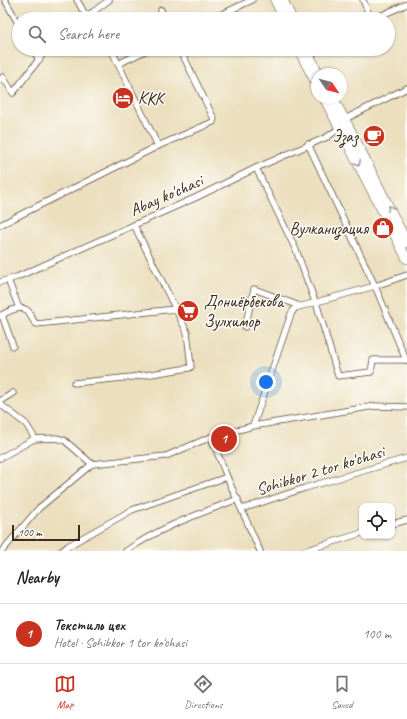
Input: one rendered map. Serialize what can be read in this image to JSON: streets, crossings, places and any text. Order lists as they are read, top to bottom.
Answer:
{
  "streets": {
    "street": ["Abay ko'chasi", "Sohibkor 2 tor ko'chasi"]
  },
  "places": {
    "hotel": ["ККК"],
    "cafe": ["Эзаз"],
    "shop": ["Вулканизация"],
    "supermarket": ["Дониёрбекова Зулхимор"]
  },
  "scale_bar": "100 m",
  "north": "bottom right",
  "page": {
    "search": "Search here",
    "pins": "1",
    "scale": "100 m",
    "heading": "Nearby",
    "list": [
      {
        "mark": "1",
        "name": "Текстиль цех",
        "note": "Hotel · Sohibkor 1 tor ko'chasi",
        "value": "100 m"
      }
    ],
    "nav": ["Map", "Directions", "Saved"]
  }
}
